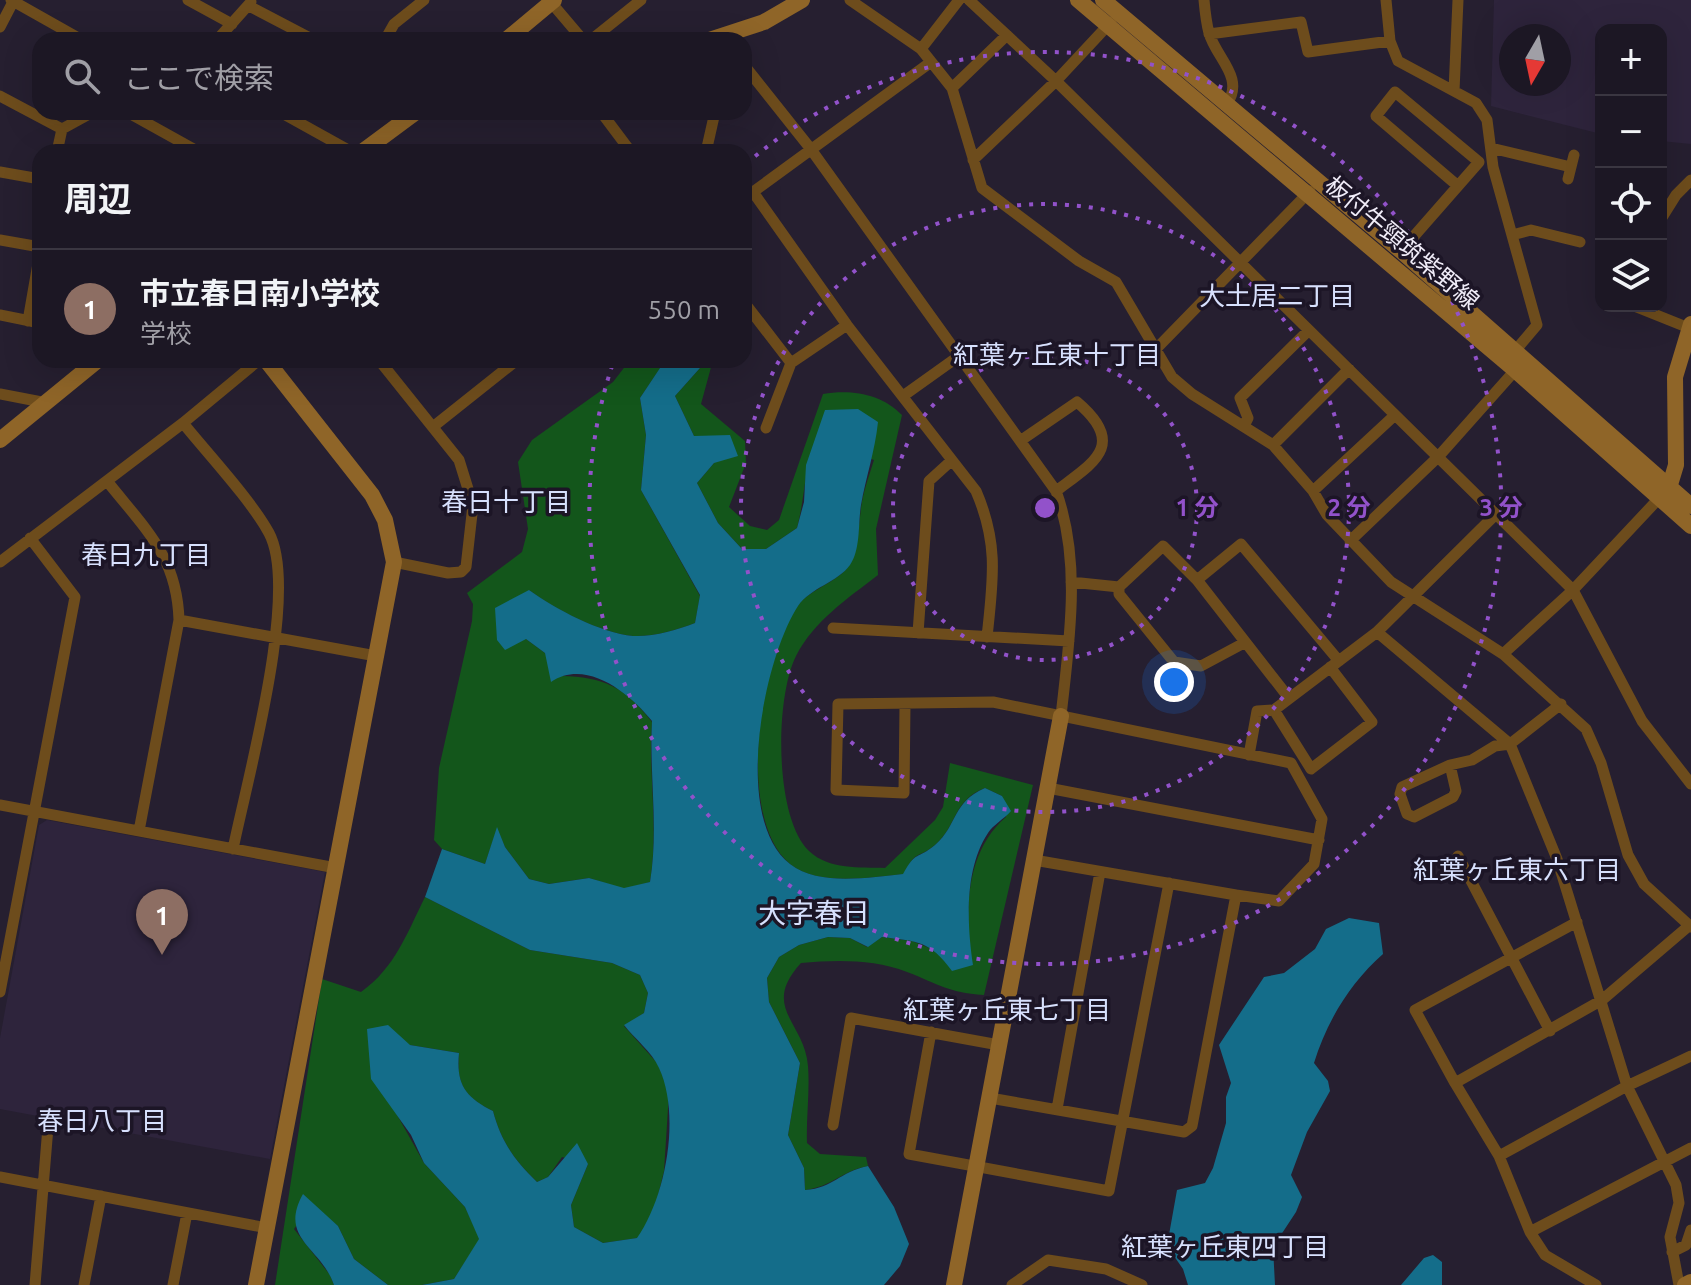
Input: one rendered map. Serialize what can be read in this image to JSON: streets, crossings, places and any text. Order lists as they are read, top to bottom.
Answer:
{
  "streets": {
    "street": ["板付牛頸筑紫野線"]
  },
  "districts": [
    "大土居二丁目",
    "紅葉ヶ丘東十丁目",
    "春日十丁目",
    "春日九丁目",
    "紅葉ヶ丘東六丁目",
    "大字春日",
    "紅葉ヶ丘東七丁目",
    "春日八丁目",
    "紅葉ヶ丘東四丁目"
  ],
  "north": "bottom",
  "page": {
    "map_buttons": ["+", "−"],
    "search": "ここで検索",
    "heading": "周辺",
    "list": [
      {
        "mark": "1",
        "name": "市立春日南小学校",
        "note": "学校",
        "value": "550 m"
      }
    ],
    "pins": "1"
  },
  "rings": ["1 分", "2 分", "3 分"]
}
